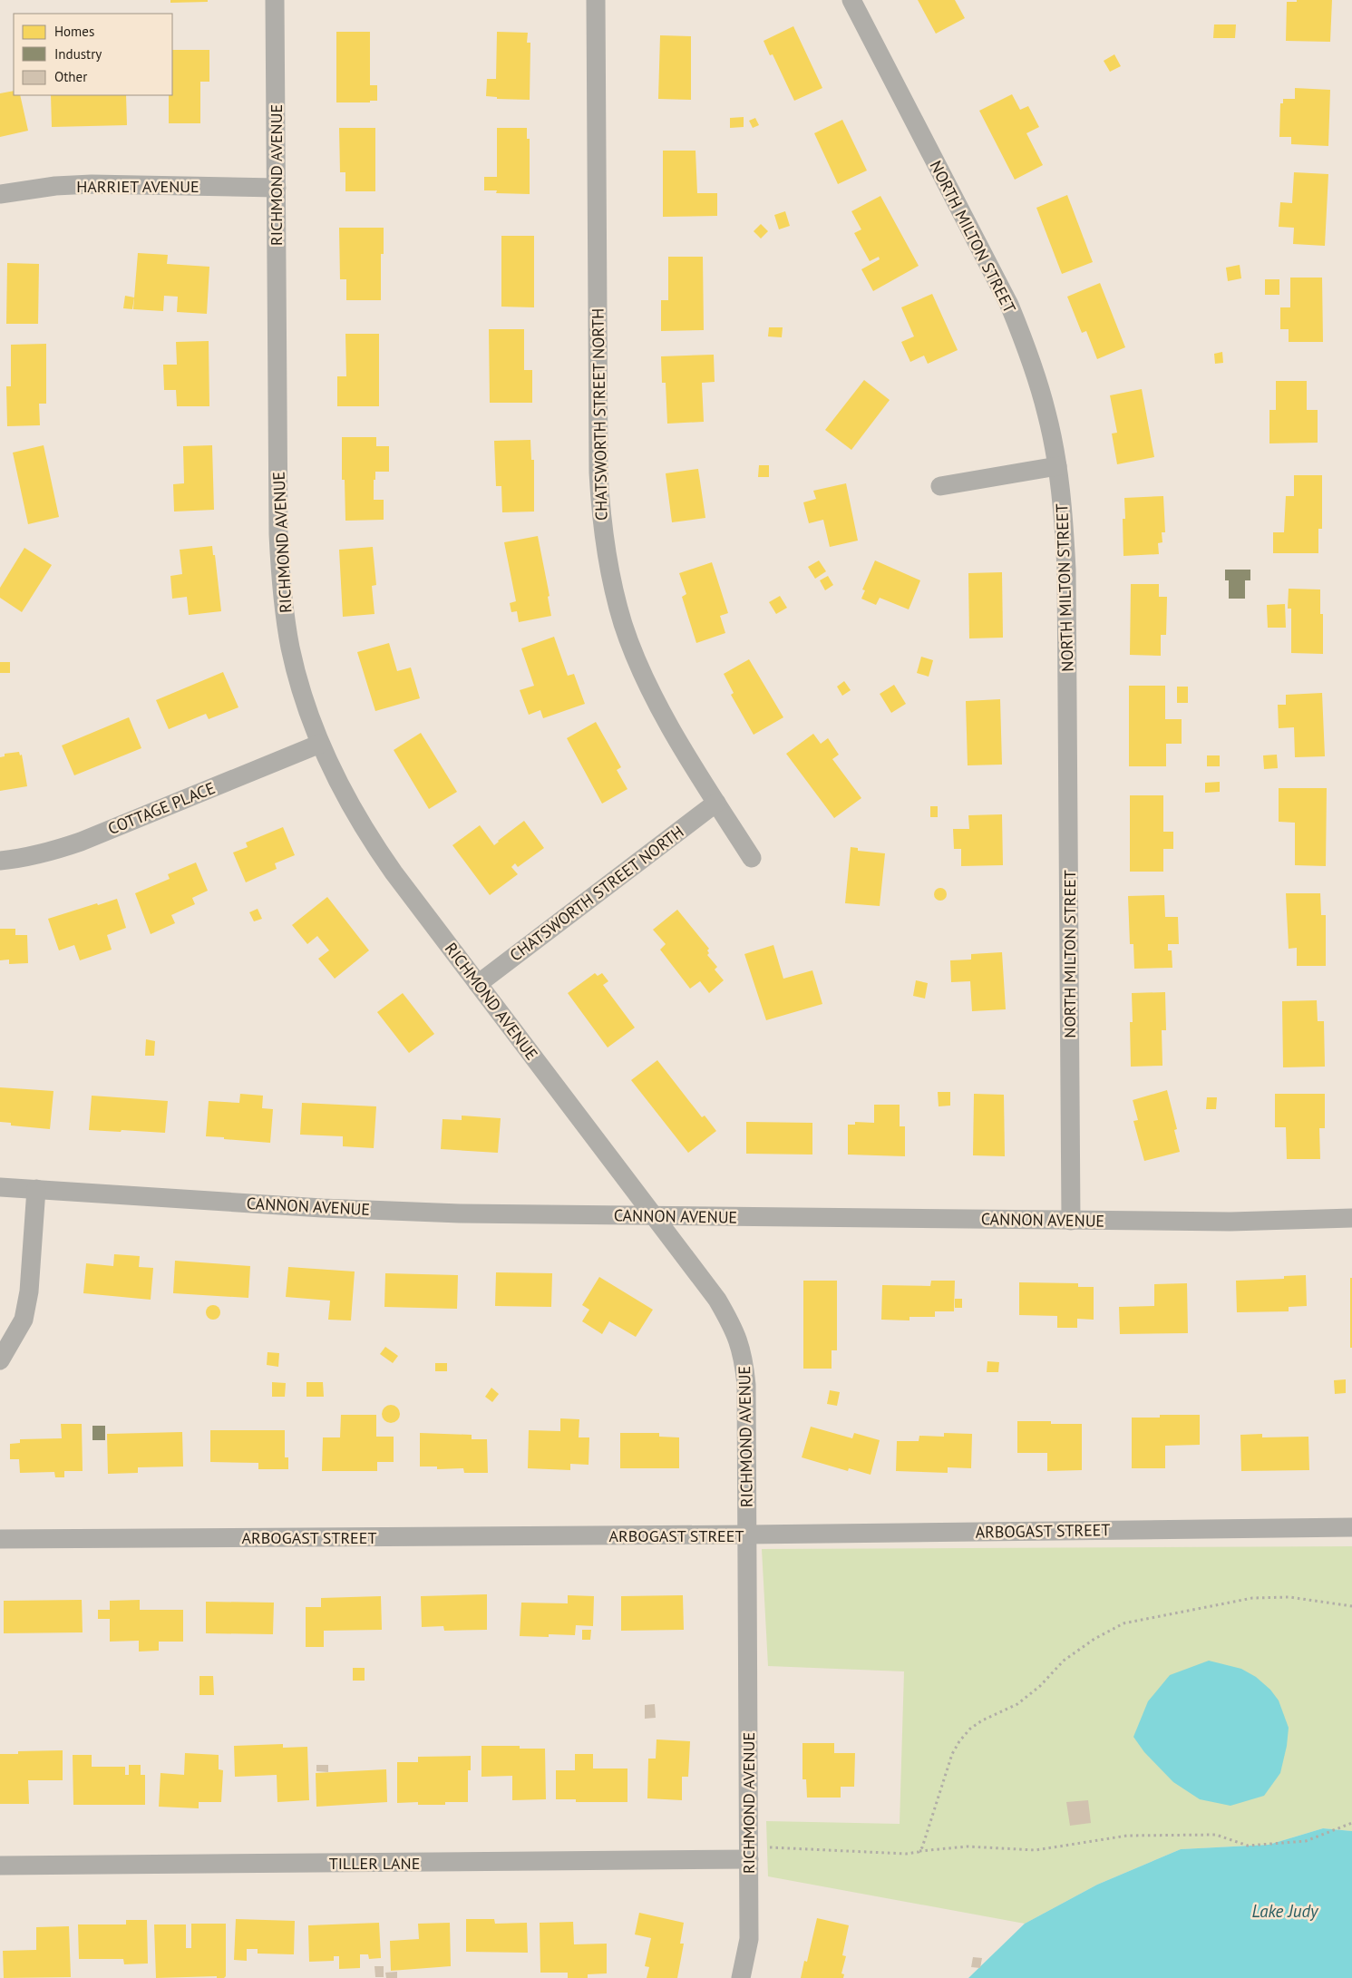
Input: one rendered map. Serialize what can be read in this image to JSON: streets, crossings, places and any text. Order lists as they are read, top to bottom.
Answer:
{
  "streets": {
    "street": [
      "RICHMOND AVENUE",
      "HARRIET AVENUE",
      "NORTH MILTON STREET",
      "CHATSWORTH STREET NORTH",
      "COTTAGE PLACE",
      "CANNON AVENUE",
      "ARBOGAST STREET",
      "TILLER LANE"
    ]
  },
  "crossings": [
    ["RICHMOND AVENUE", "HARRIET AVENUE"],
    ["RICHMOND AVENUE", "CHATSWORTH STREET NORTH"],
    ["RICHMOND AVENUE", "COTTAGE PLACE"],
    ["RICHMOND AVENUE", "CANNON AVENUE"],
    ["RICHMOND AVENUE", "ARBOGAST STREET"],
    ["RICHMOND AVENUE", "TILLER LANE"],
    ["NORTH MILTON STREET", "CANNON AVENUE"]
  ],
  "water": ["Lake Judy"],
  "legend": ["Homes", "Industry", "Other"]
}
